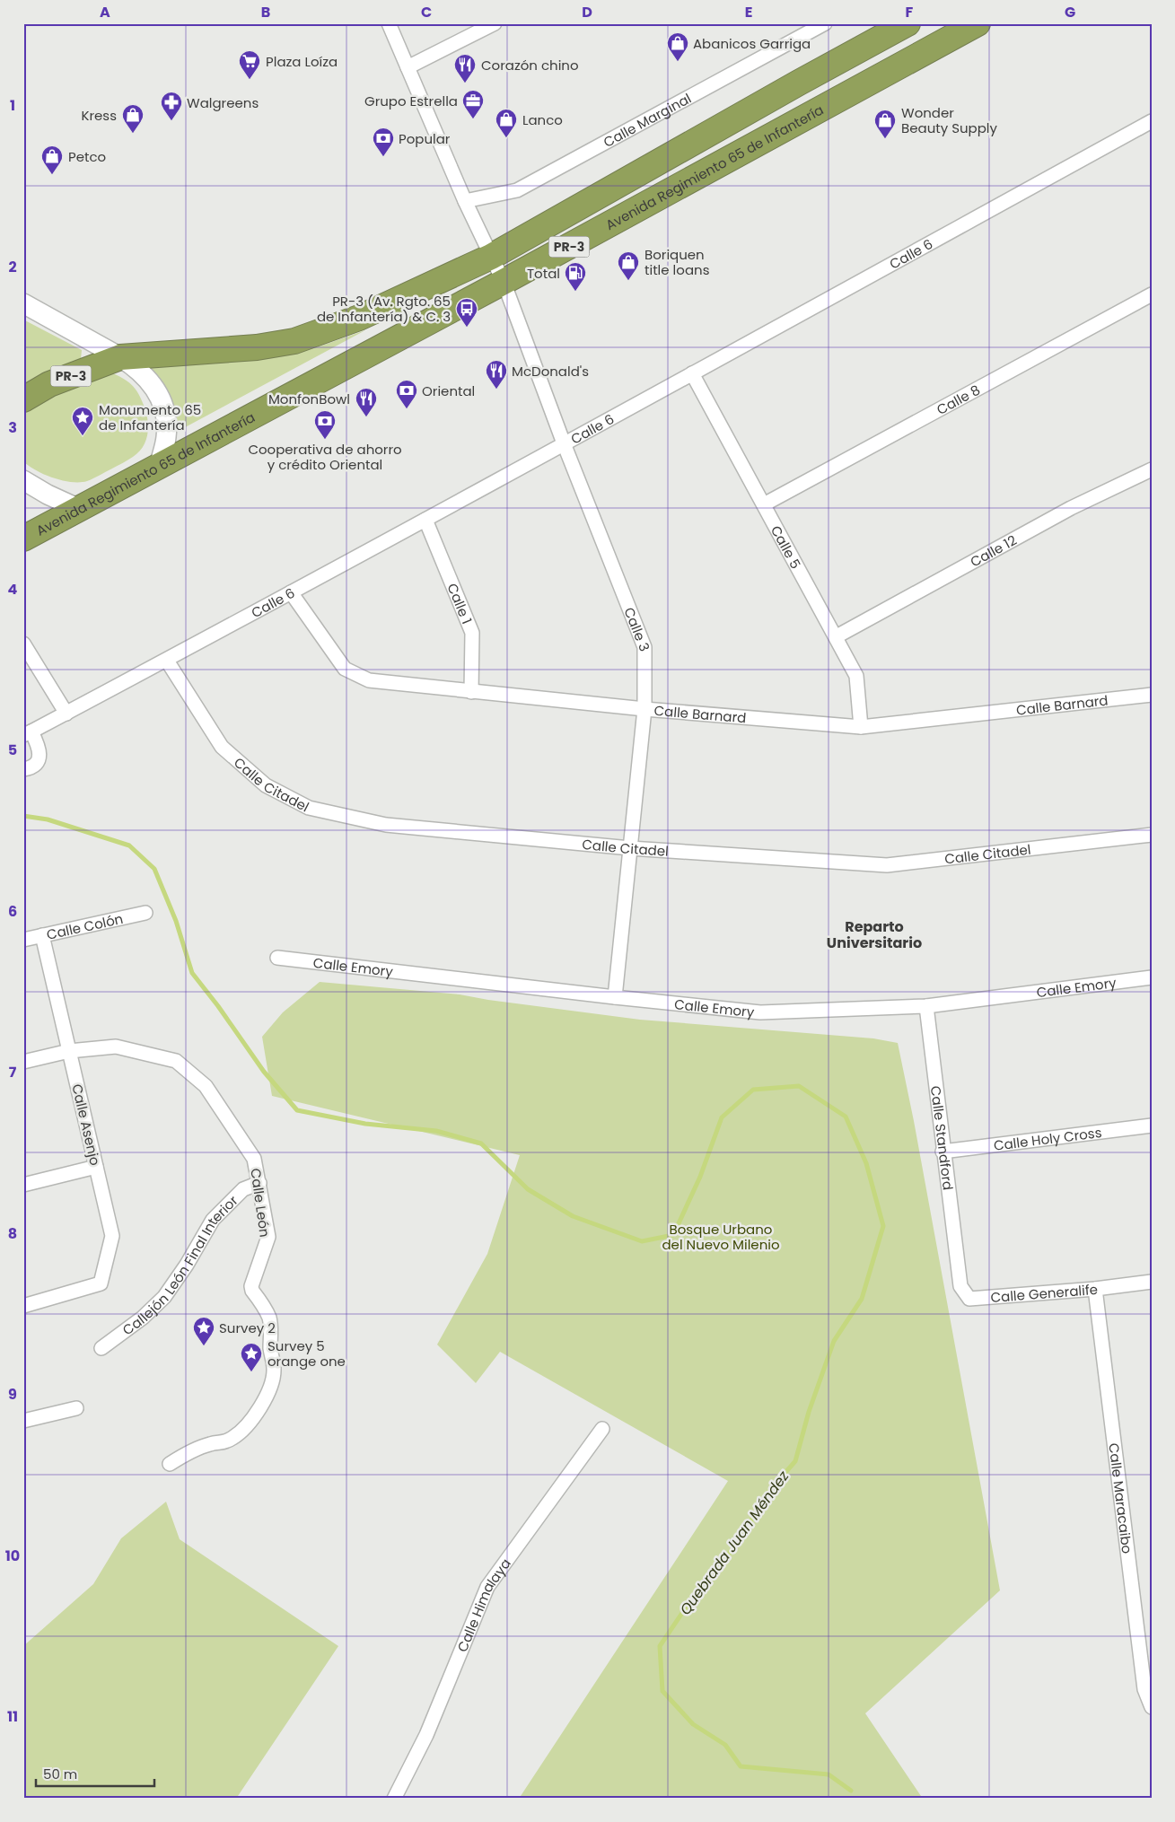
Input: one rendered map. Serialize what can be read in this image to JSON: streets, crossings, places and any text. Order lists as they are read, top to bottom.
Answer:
{
  "streets": {
    "highway": ["Avenida Regimiento 65 de Infantería", "PR-3"],
    "street": [
      "Calle Marginal",
      "Calle 6",
      "Calle 8",
      "Calle 5",
      "Calle 12",
      "Calle 1",
      "Calle 3",
      "Calle Barnard",
      "Calle Citadel",
      "Calle Colón",
      "Calle Emory",
      "Calle Asenjo",
      "Calle Standford",
      "Calle Holy Cross",
      "Calle León",
      "Callejón León Final Interior",
      "Calle Generalife",
      "Calle Maracaibo",
      "Calle Himalaya"
    ]
  },
  "crossings": [
    ["Calle Marginal", "Calle 3"],
    ["Avenida Regimiento 65 de Infantería", "Calle 3"],
    ["PR-3", "Calle 3"],
    ["Calle 6", "Calle 5"],
    ["Calle 6", "Calle 1"],
    ["Calle 6", "Calle 3"],
    ["Calle 6", "Calle Barnard"],
    ["Calle 6", "Calle Citadel"],
    ["Calle 8", "Calle 5"],
    ["Calle 5", "Calle 12"],
    ["Calle 5", "Calle Barnard"],
    ["Calle 1", "Calle Barnard"],
    ["Calle 3", "Calle Barnard"],
    ["Calle 3", "Calle Citadel"],
    ["Calle 3", "Calle Emory"],
    ["Calle Colón", "Calle Asenjo"],
    ["Calle Emory", "Calle Standford"],
    ["Calle Asenjo", "Calle León"],
    ["Calle Standford", "Calle Holy Cross"],
    ["Calle Standford", "Calle Generalife"],
    ["Calle León", "Callejón León Final Interior"],
    ["Calle Generalife", "Calle Maracaibo"]
  ],
  "districts": ["Reparto Universitario"],
  "water": ["Quebrada Juan Méndez"],
  "parks": ["Bosque Urbano del Nuevo Milenio"],
  "places": {
    "shop": [
      "Abanicos Garriga",
      "Kress",
      "Lanco",
      "Wonder Beauty Supply",
      "Petco",
      "Boriquen title loans"
    ],
    "supermarket": ["Plaza Loíza"],
    "restaurant": ["Corazón chino", "McDonald's", "MonfonBowl"],
    "office": ["Grupo Estrella"],
    "pharmacy": ["Walgreens"],
    "bank": ["Popular", "Oriental", "Cooperativa de ahorro y crédito Oriental"],
    "fuel station": ["Total"],
    "bus stop": ["PR-3 (Av. Rgto. 65 de Infantería) & C. 3"],
    "place": ["Monumento 65 de Infantería", "Survey 2", "Survey 5 orange one"]
  },
  "scale_bar": "50 m",
  "grid": {
    "columns": [
      "A",
      "B",
      "C",
      "D",
      "E",
      "F",
      "G"
    ],
    "rows": [
      "1",
      "2",
      "3",
      "4",
      "5",
      "6",
      "7",
      "8",
      "9",
      "10",
      "11"
    ]
  }
}
